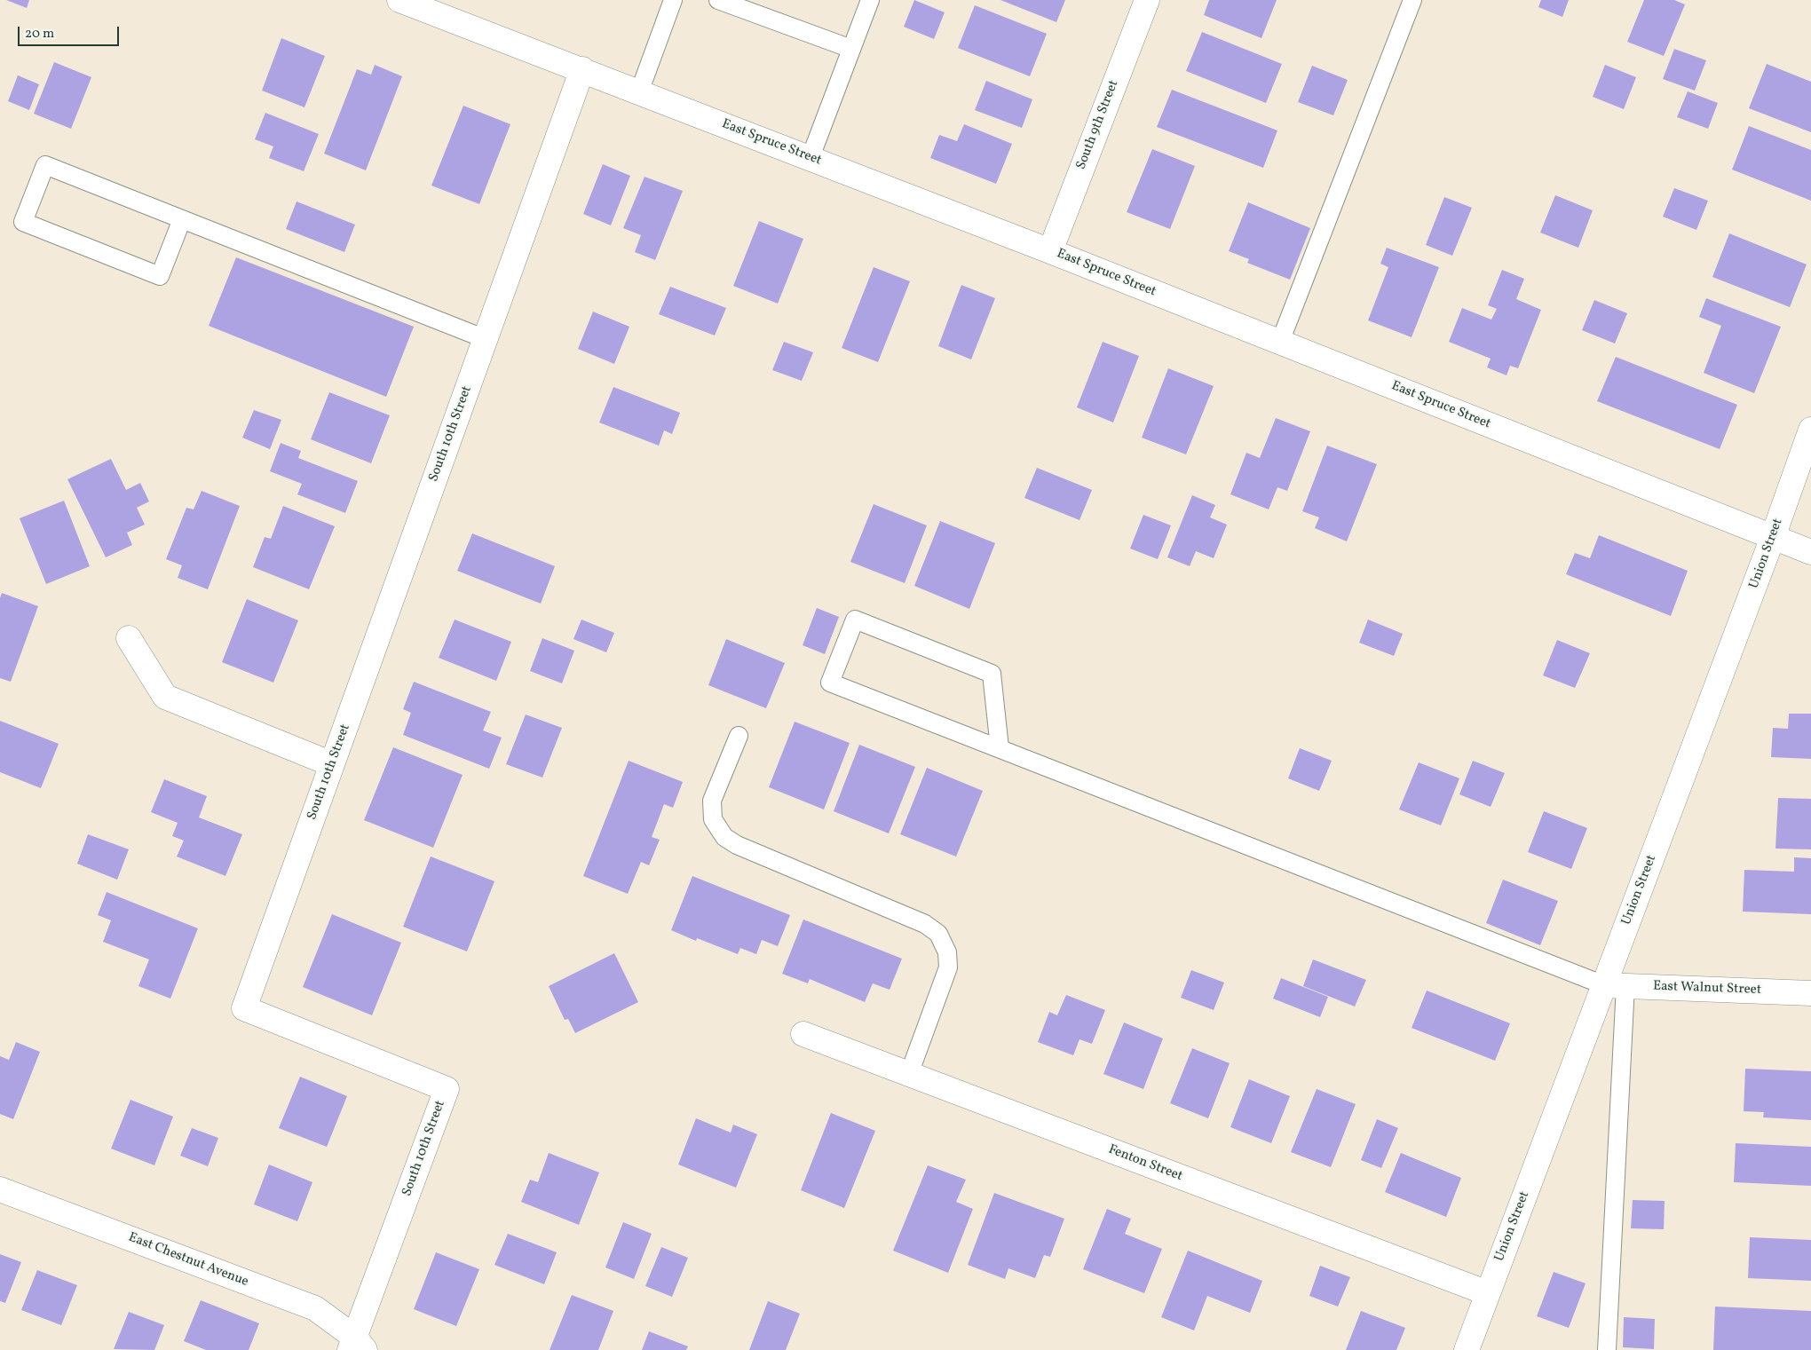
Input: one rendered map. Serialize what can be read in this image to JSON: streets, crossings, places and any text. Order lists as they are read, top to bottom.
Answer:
{
  "streets": {
    "street": [
      "South 9th Street",
      "East Spruce Street",
      "South 10th Street",
      "Union Street",
      "East Walnut Street",
      "Fenton Street",
      "East Chestnut Avenue"
    ]
  },
  "crossings": [
    ["South 9th Street", "East Spruce Street"],
    ["East Spruce Street", "South 10th Street"],
    ["East Spruce Street", "Union Street"],
    ["South 10th Street", "East Chestnut Avenue"],
    ["Union Street", "East Walnut Street"],
    ["Union Street", "Fenton Street"]
  ],
  "scale_bar": "20 m"
}
